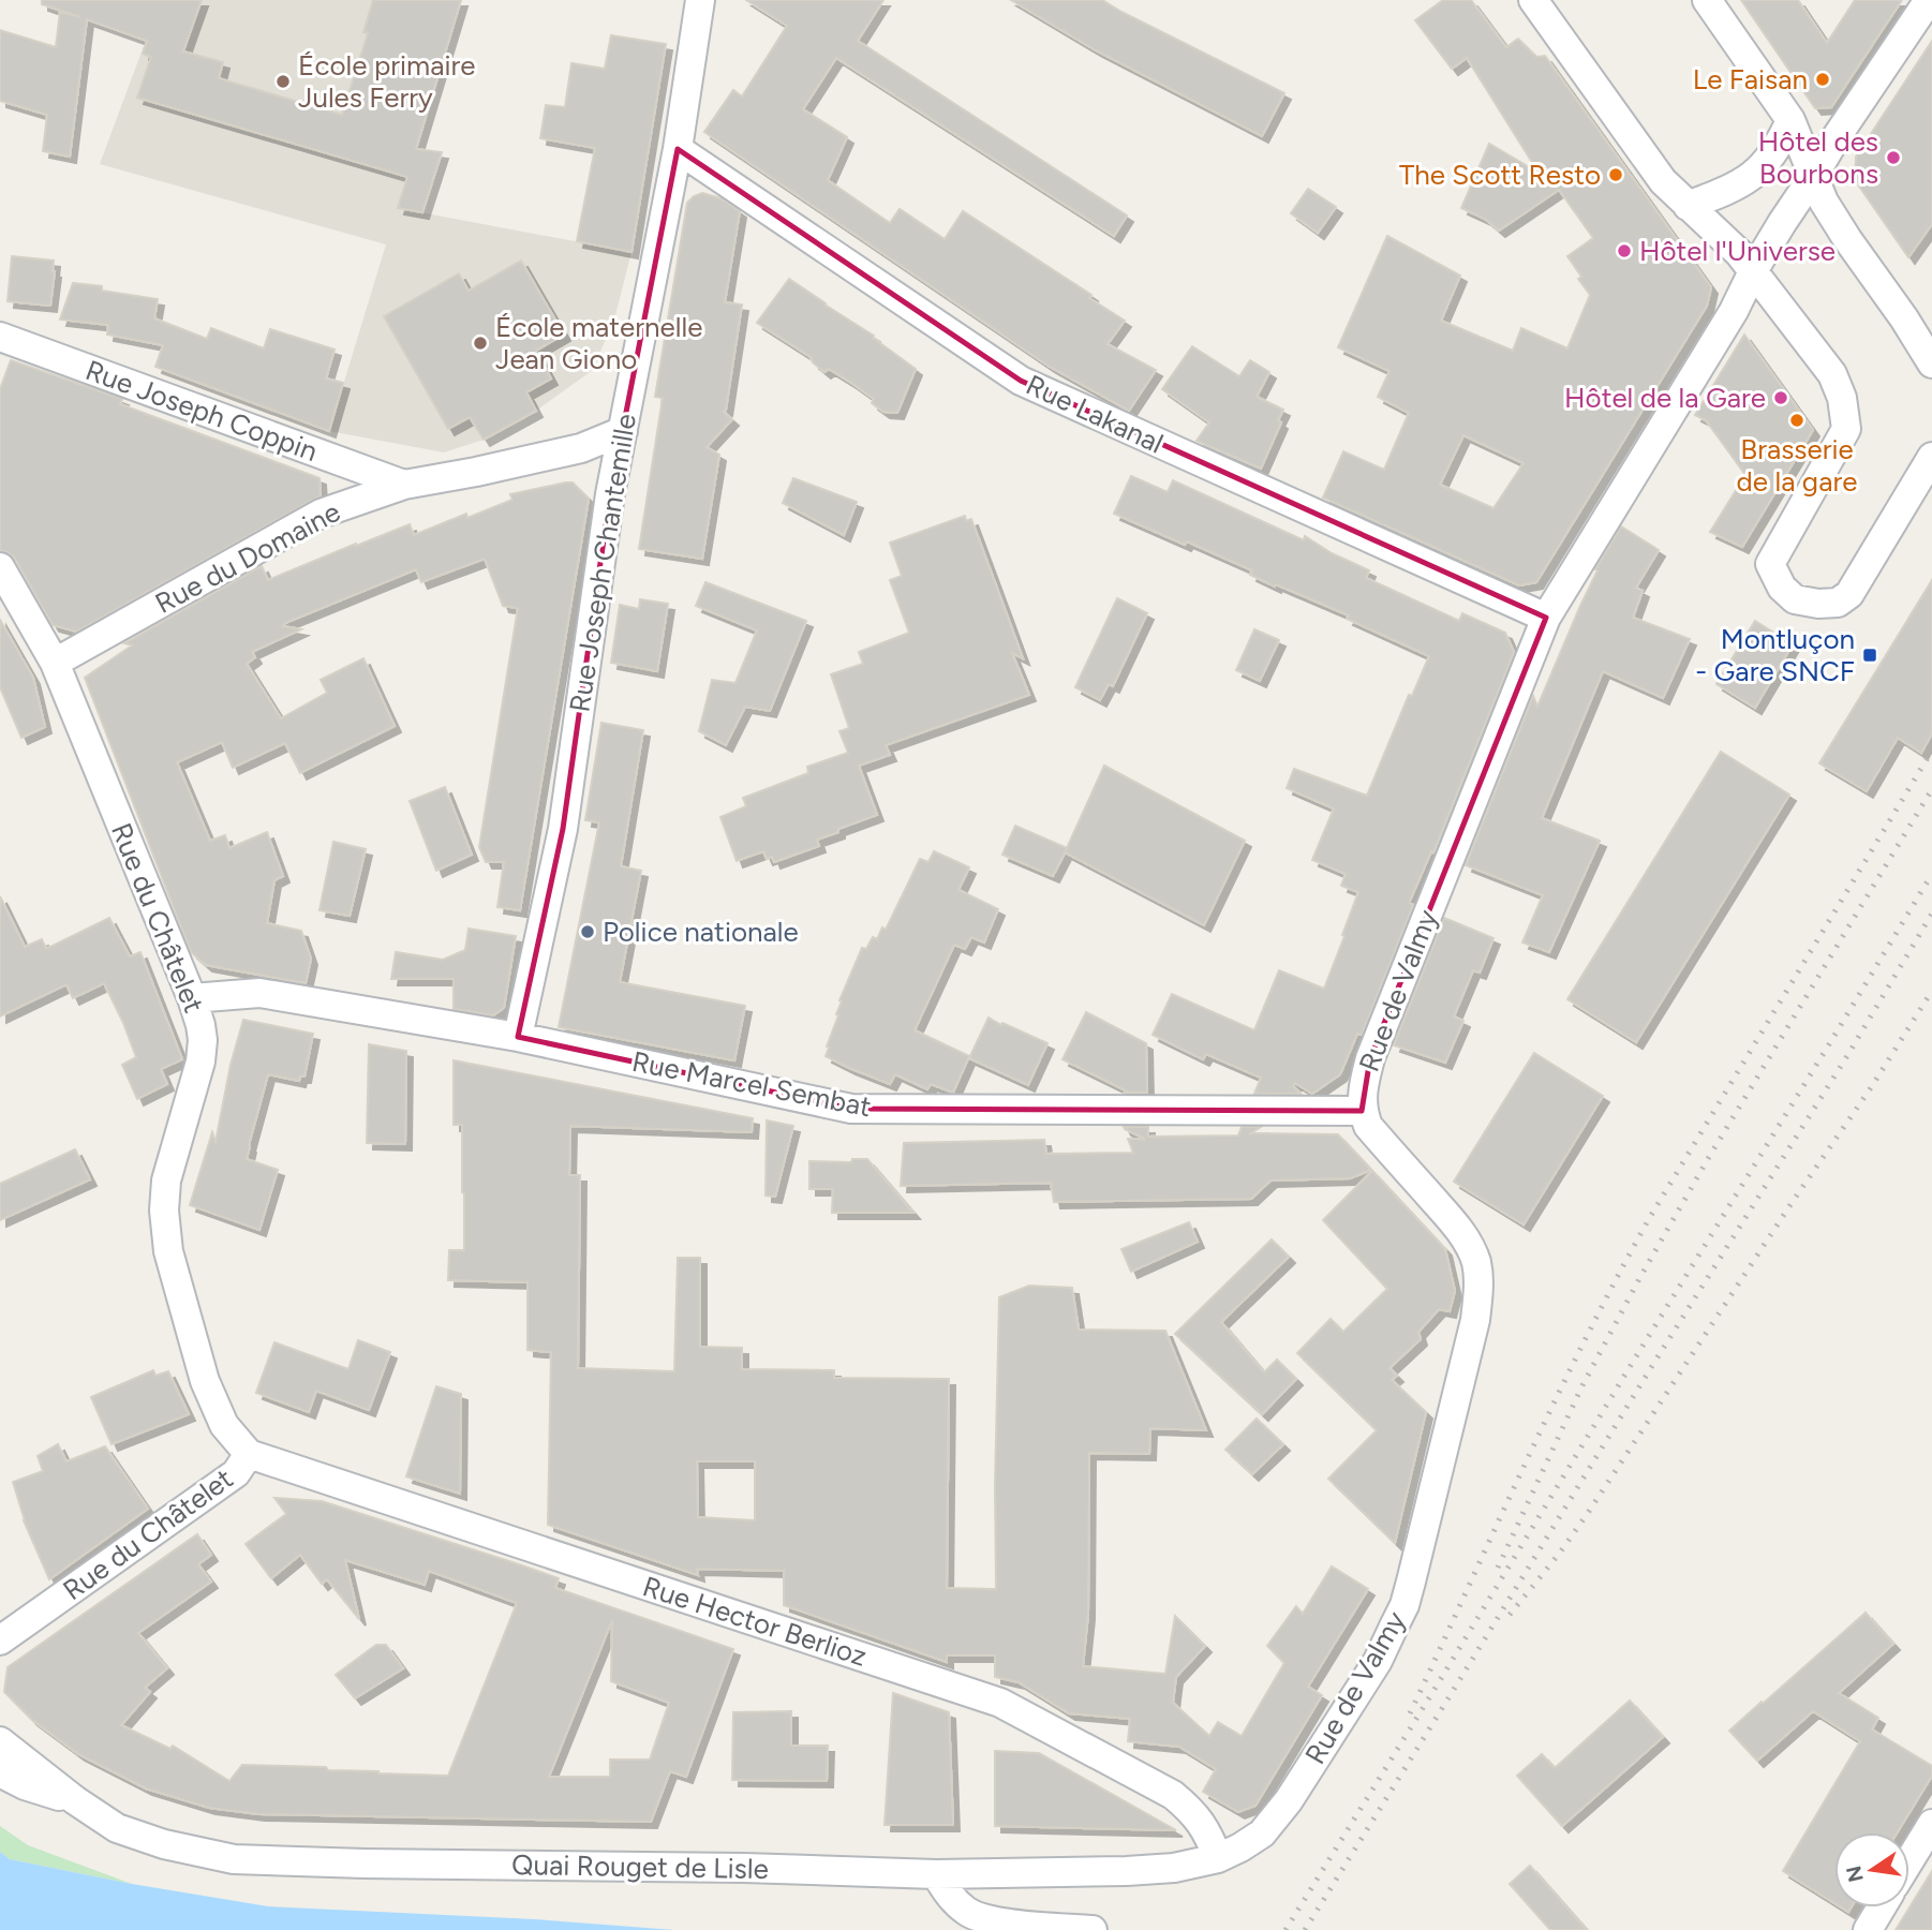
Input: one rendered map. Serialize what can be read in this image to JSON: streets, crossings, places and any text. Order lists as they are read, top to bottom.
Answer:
{
  "streets": {
    "street": [
      "Rue Joseph Coppin",
      "Rue Lakanal",
      "Rue du Domaine",
      "Rue Joseph Chantemille",
      "Rue du Châtelet",
      "Rue de Valmy",
      "Rue Marcel Sembat",
      "Rue Hector Berlioz",
      "Quai Rouget de Lisle"
    ]
  },
  "crossings": [
    ["Rue Joseph Coppin", "Rue du Domaine"],
    ["Rue Lakanal", "Rue Joseph Chantemille"],
    ["Rue Lakanal", "Rue de Valmy"],
    ["Rue du Domaine", "Rue Joseph Chantemille"],
    ["Rue du Domaine", "Rue du Châtelet"],
    ["Rue Joseph Chantemille", "Rue Marcel Sembat"],
    ["Rue du Châtelet", "Rue Marcel Sembat"],
    ["Rue du Châtelet", "Rue Hector Berlioz"],
    ["Rue de Valmy", "Rue Marcel Sembat"],
    ["Rue de Valmy", "Quai Rouget de Lisle"],
    ["Rue Hector Berlioz", "Quai Rouget de Lisle"]
  ],
  "places": {
    "other": [
      "Le Faisan",
      "École primaire Jules Ferry",
      "Hôtel des Bourbons",
      "The Scott Resto",
      "Hôtel l'Universe",
      "École maternelle Jean Giono",
      "Hôtel de la Gare",
      "Brasserie de la gare",
      "Police nationale"
    ],
    "transit": ["Montluçon - Gare SNCF"]
  },
  "north": "left"
}
